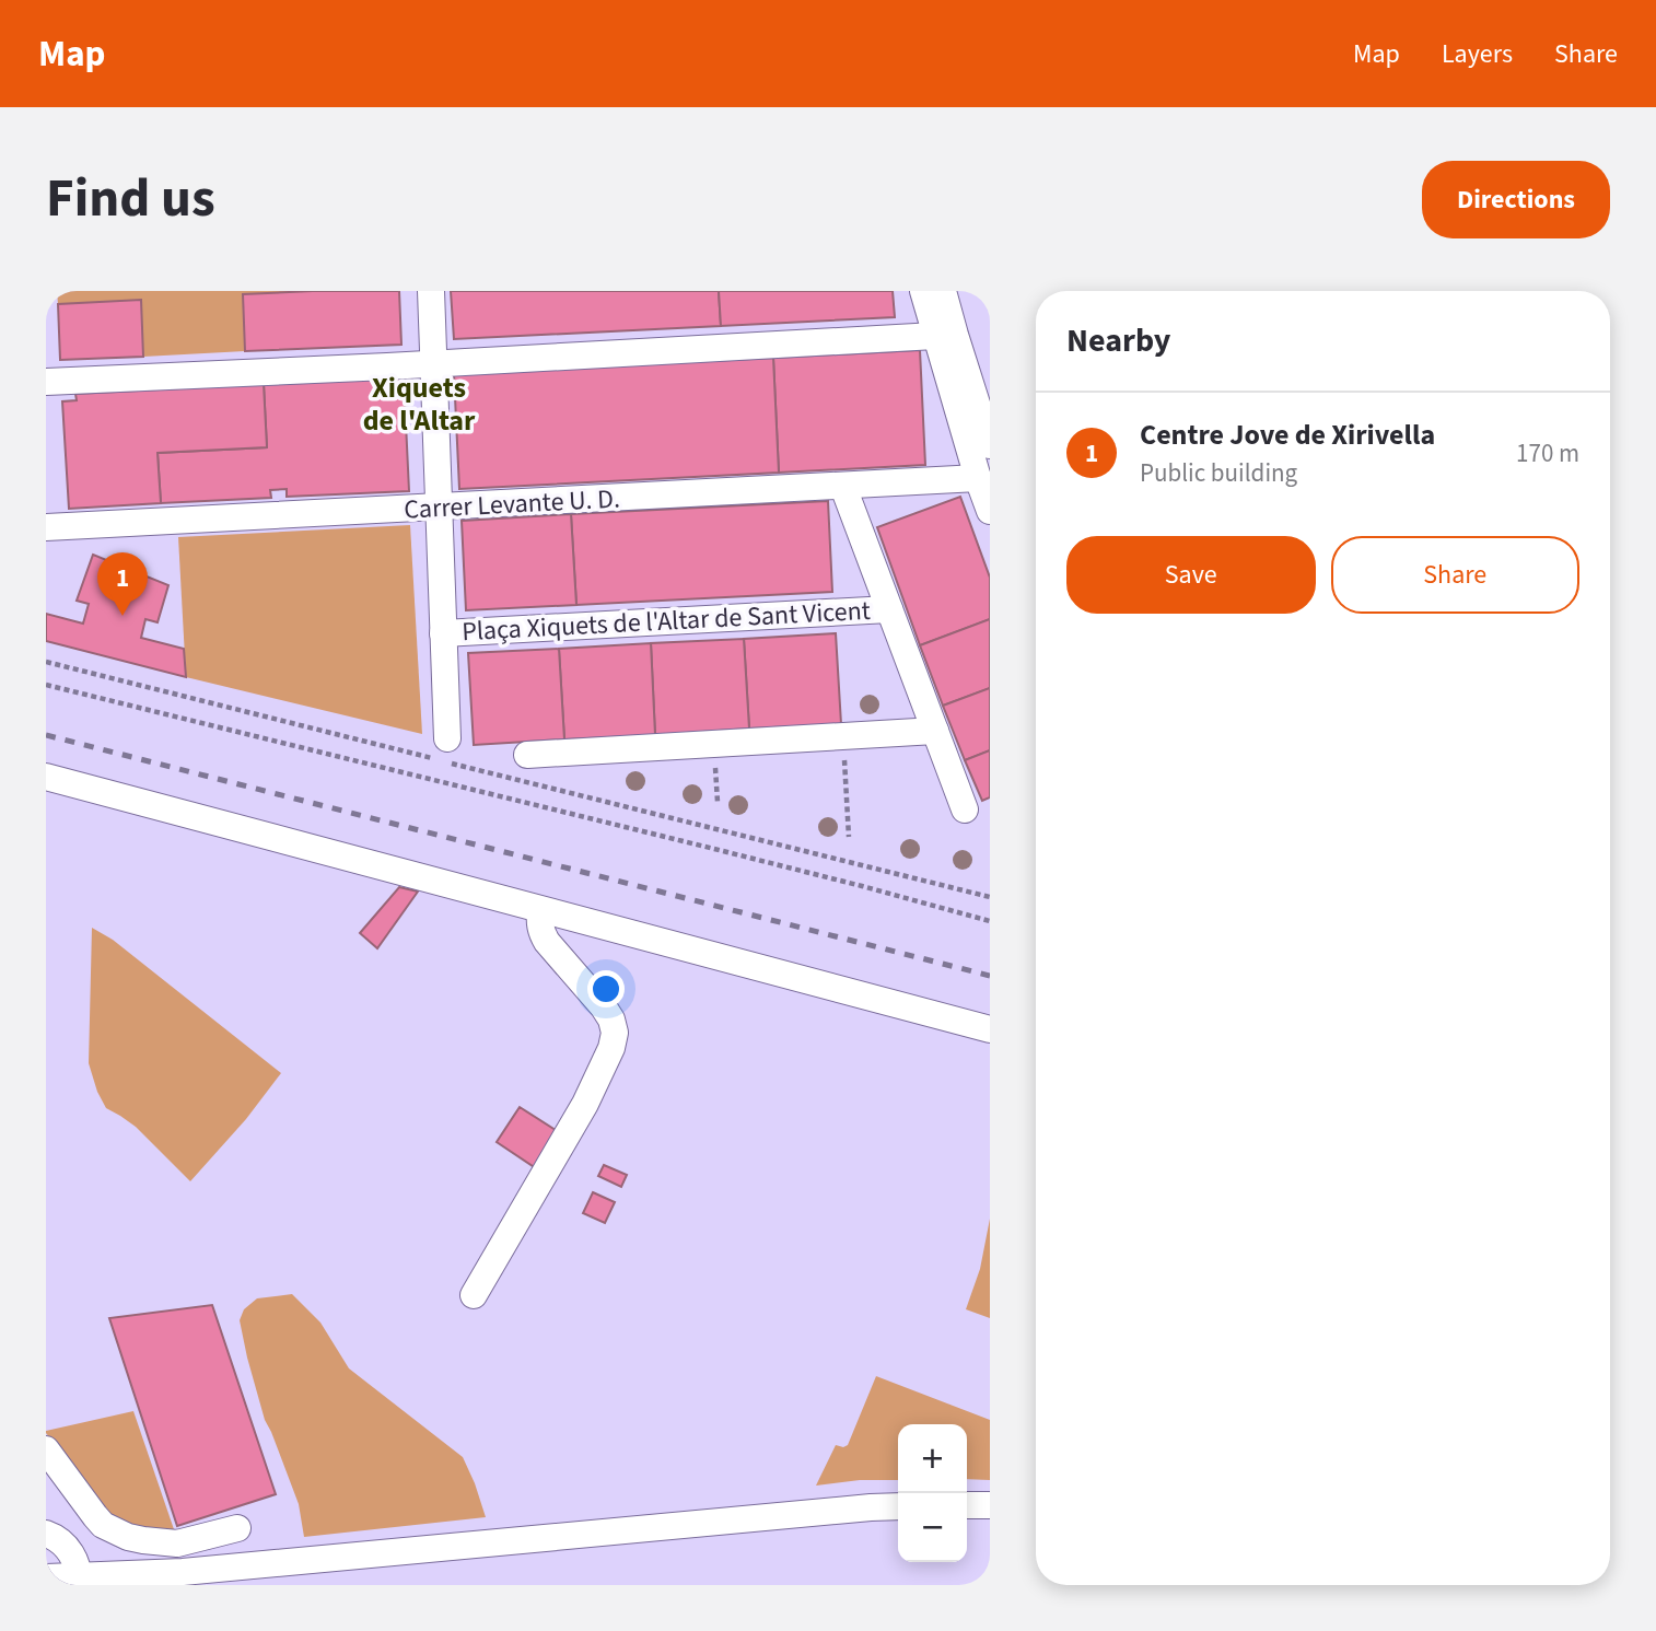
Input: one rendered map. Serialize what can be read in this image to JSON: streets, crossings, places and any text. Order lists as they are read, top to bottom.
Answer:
{
  "streets": {
    "street": ["Carrer Levante U. D.", "Plaça Xiquets de l'Altar de Sant Vicent"]
  },
  "crossings": [
    ["Carrer Levante U. D.", "Plaça Xiquets de l'Altar de Sant Vicent"]
  ],
  "districts": ["Xiquets de l'Altar"],
  "page": {
    "header": "Map",
    "nav": ["Map", "Layers", "Share"],
    "title": "Find us",
    "buttons": [
      "Directions",
      ["Save", "Share"]
    ],
    "heading": "Nearby",
    "list": [
      {
        "mark": "1",
        "name": "Centre Jove de Xirivella",
        "note": "Public building",
        "value": "170 m"
      }
    ],
    "pins": "1",
    "map_buttons": ["+", "−"]
  }
}
